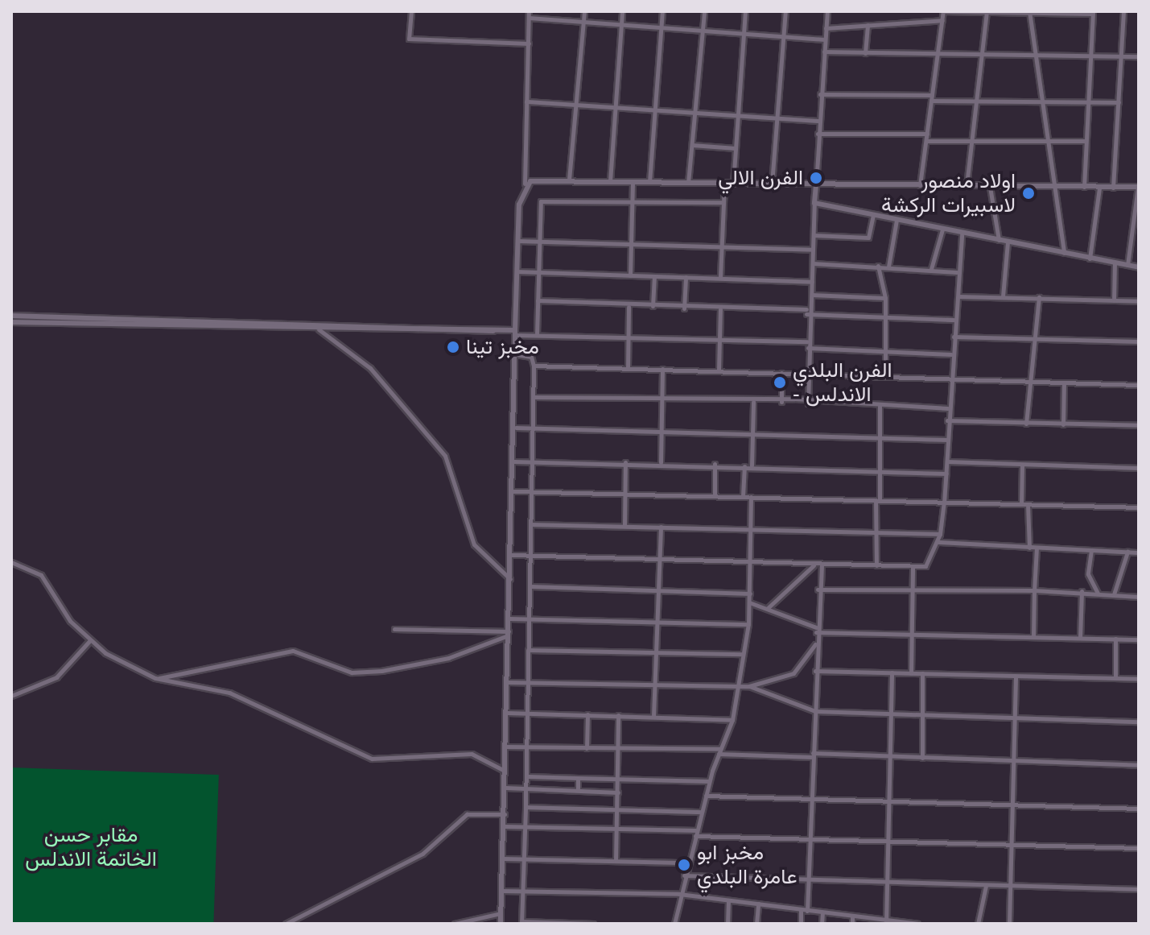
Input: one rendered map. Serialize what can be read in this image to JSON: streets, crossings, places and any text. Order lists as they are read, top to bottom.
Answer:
{
  "parks": ["مقابر حسن الخاتمة الاندلس"],
  "places": [
    "الفرن الالي",
    "اولاد منصور لاسبيرات الركشة",
    "مخبز تينا",
    "الفرن البلدي - الاندلس",
    "مخبز ابو عامرة البلدي"
  ]
}
